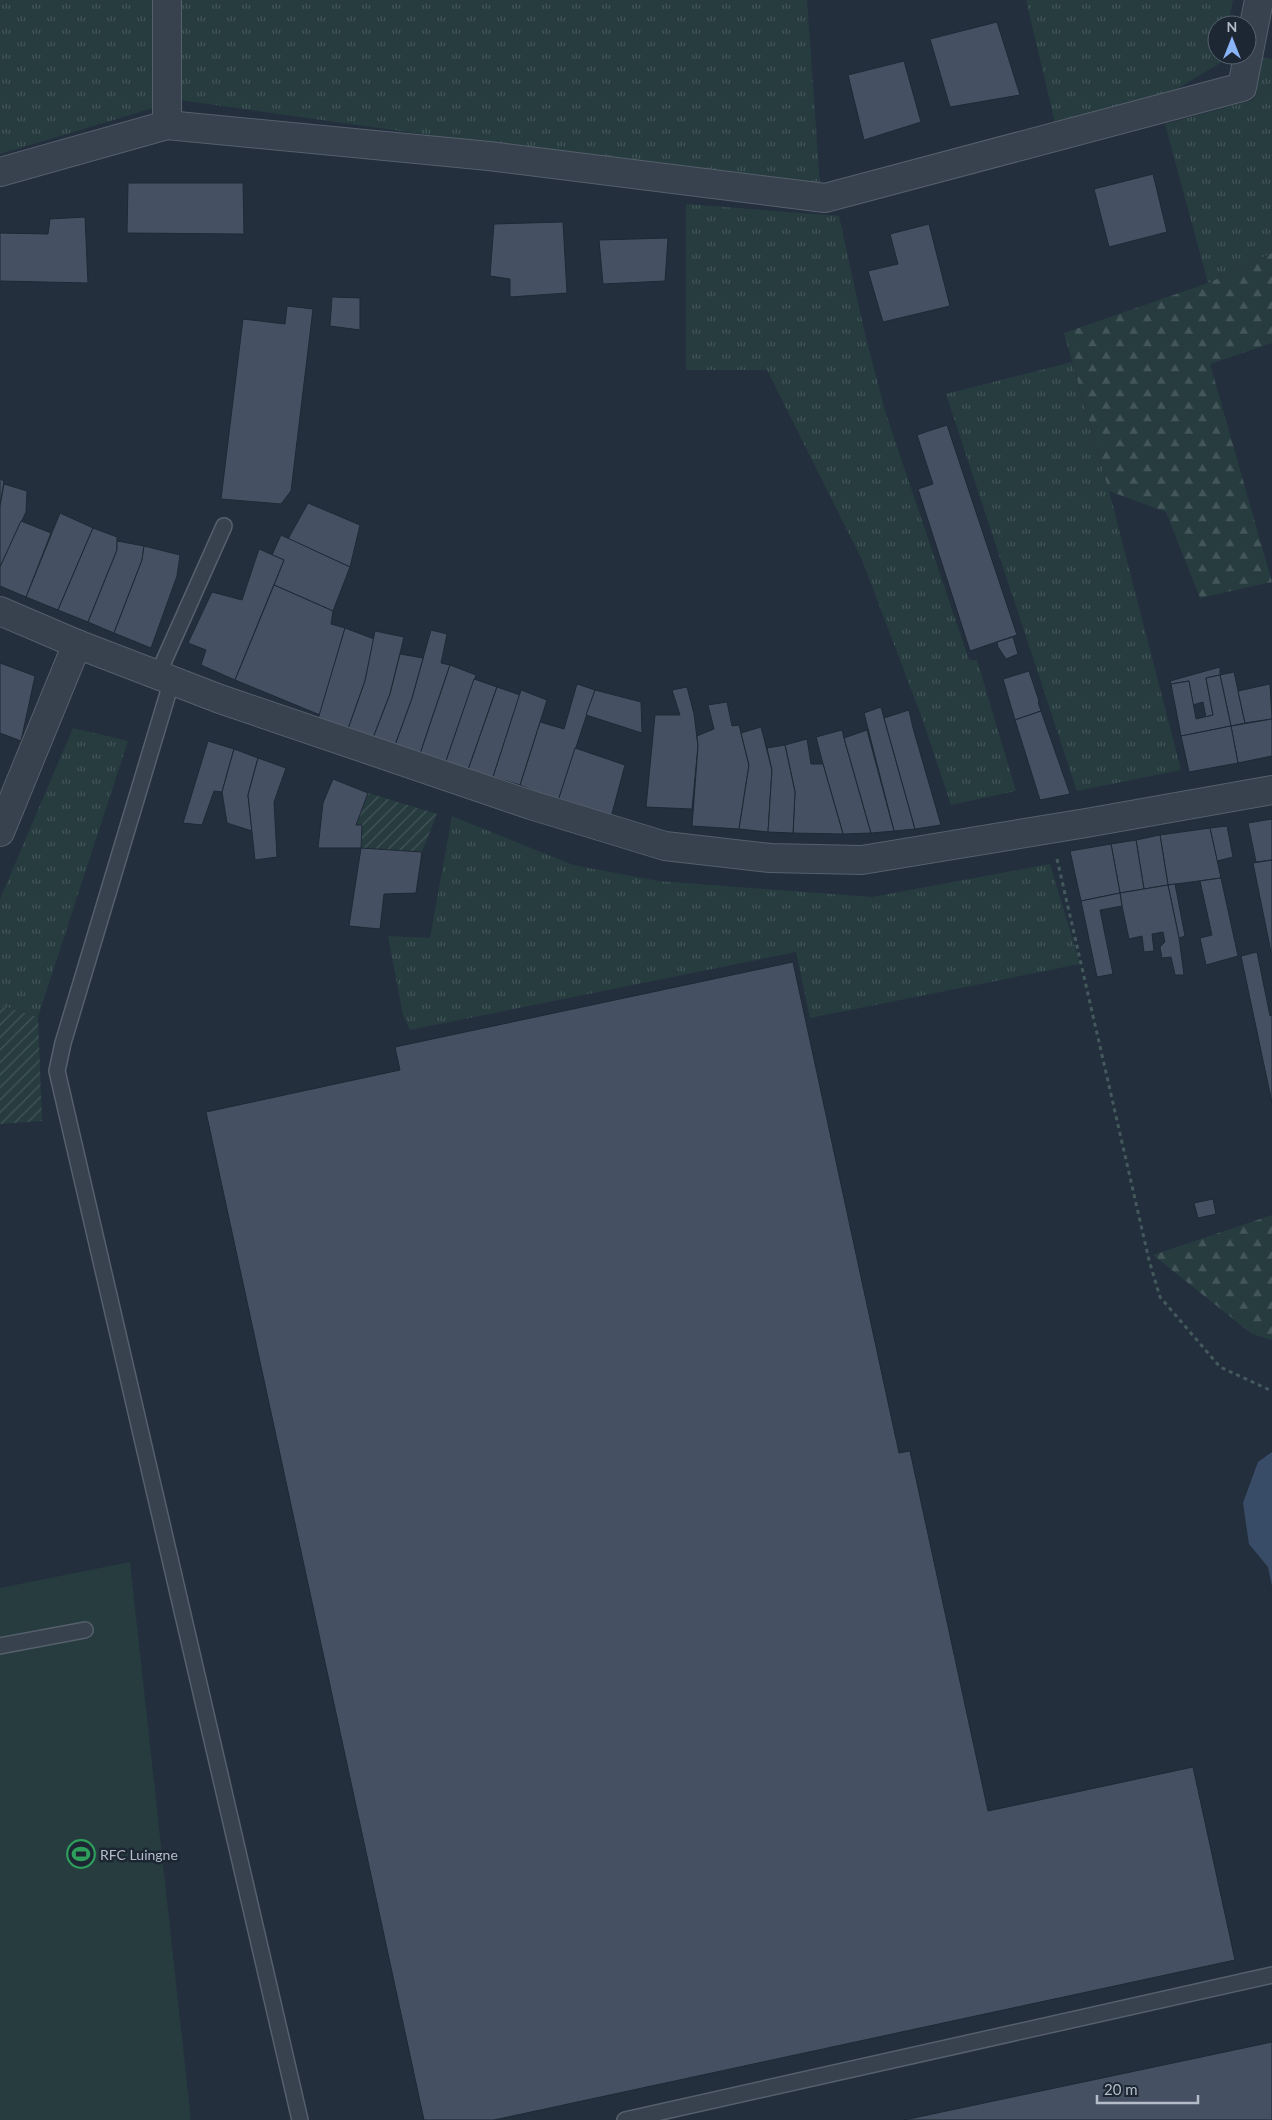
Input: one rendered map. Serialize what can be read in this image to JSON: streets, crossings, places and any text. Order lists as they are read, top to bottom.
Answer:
{
  "places": {
    "sports": ["RFC Luingne"]
  },
  "scale_bar": "20 m",
  "north": "top"
}
